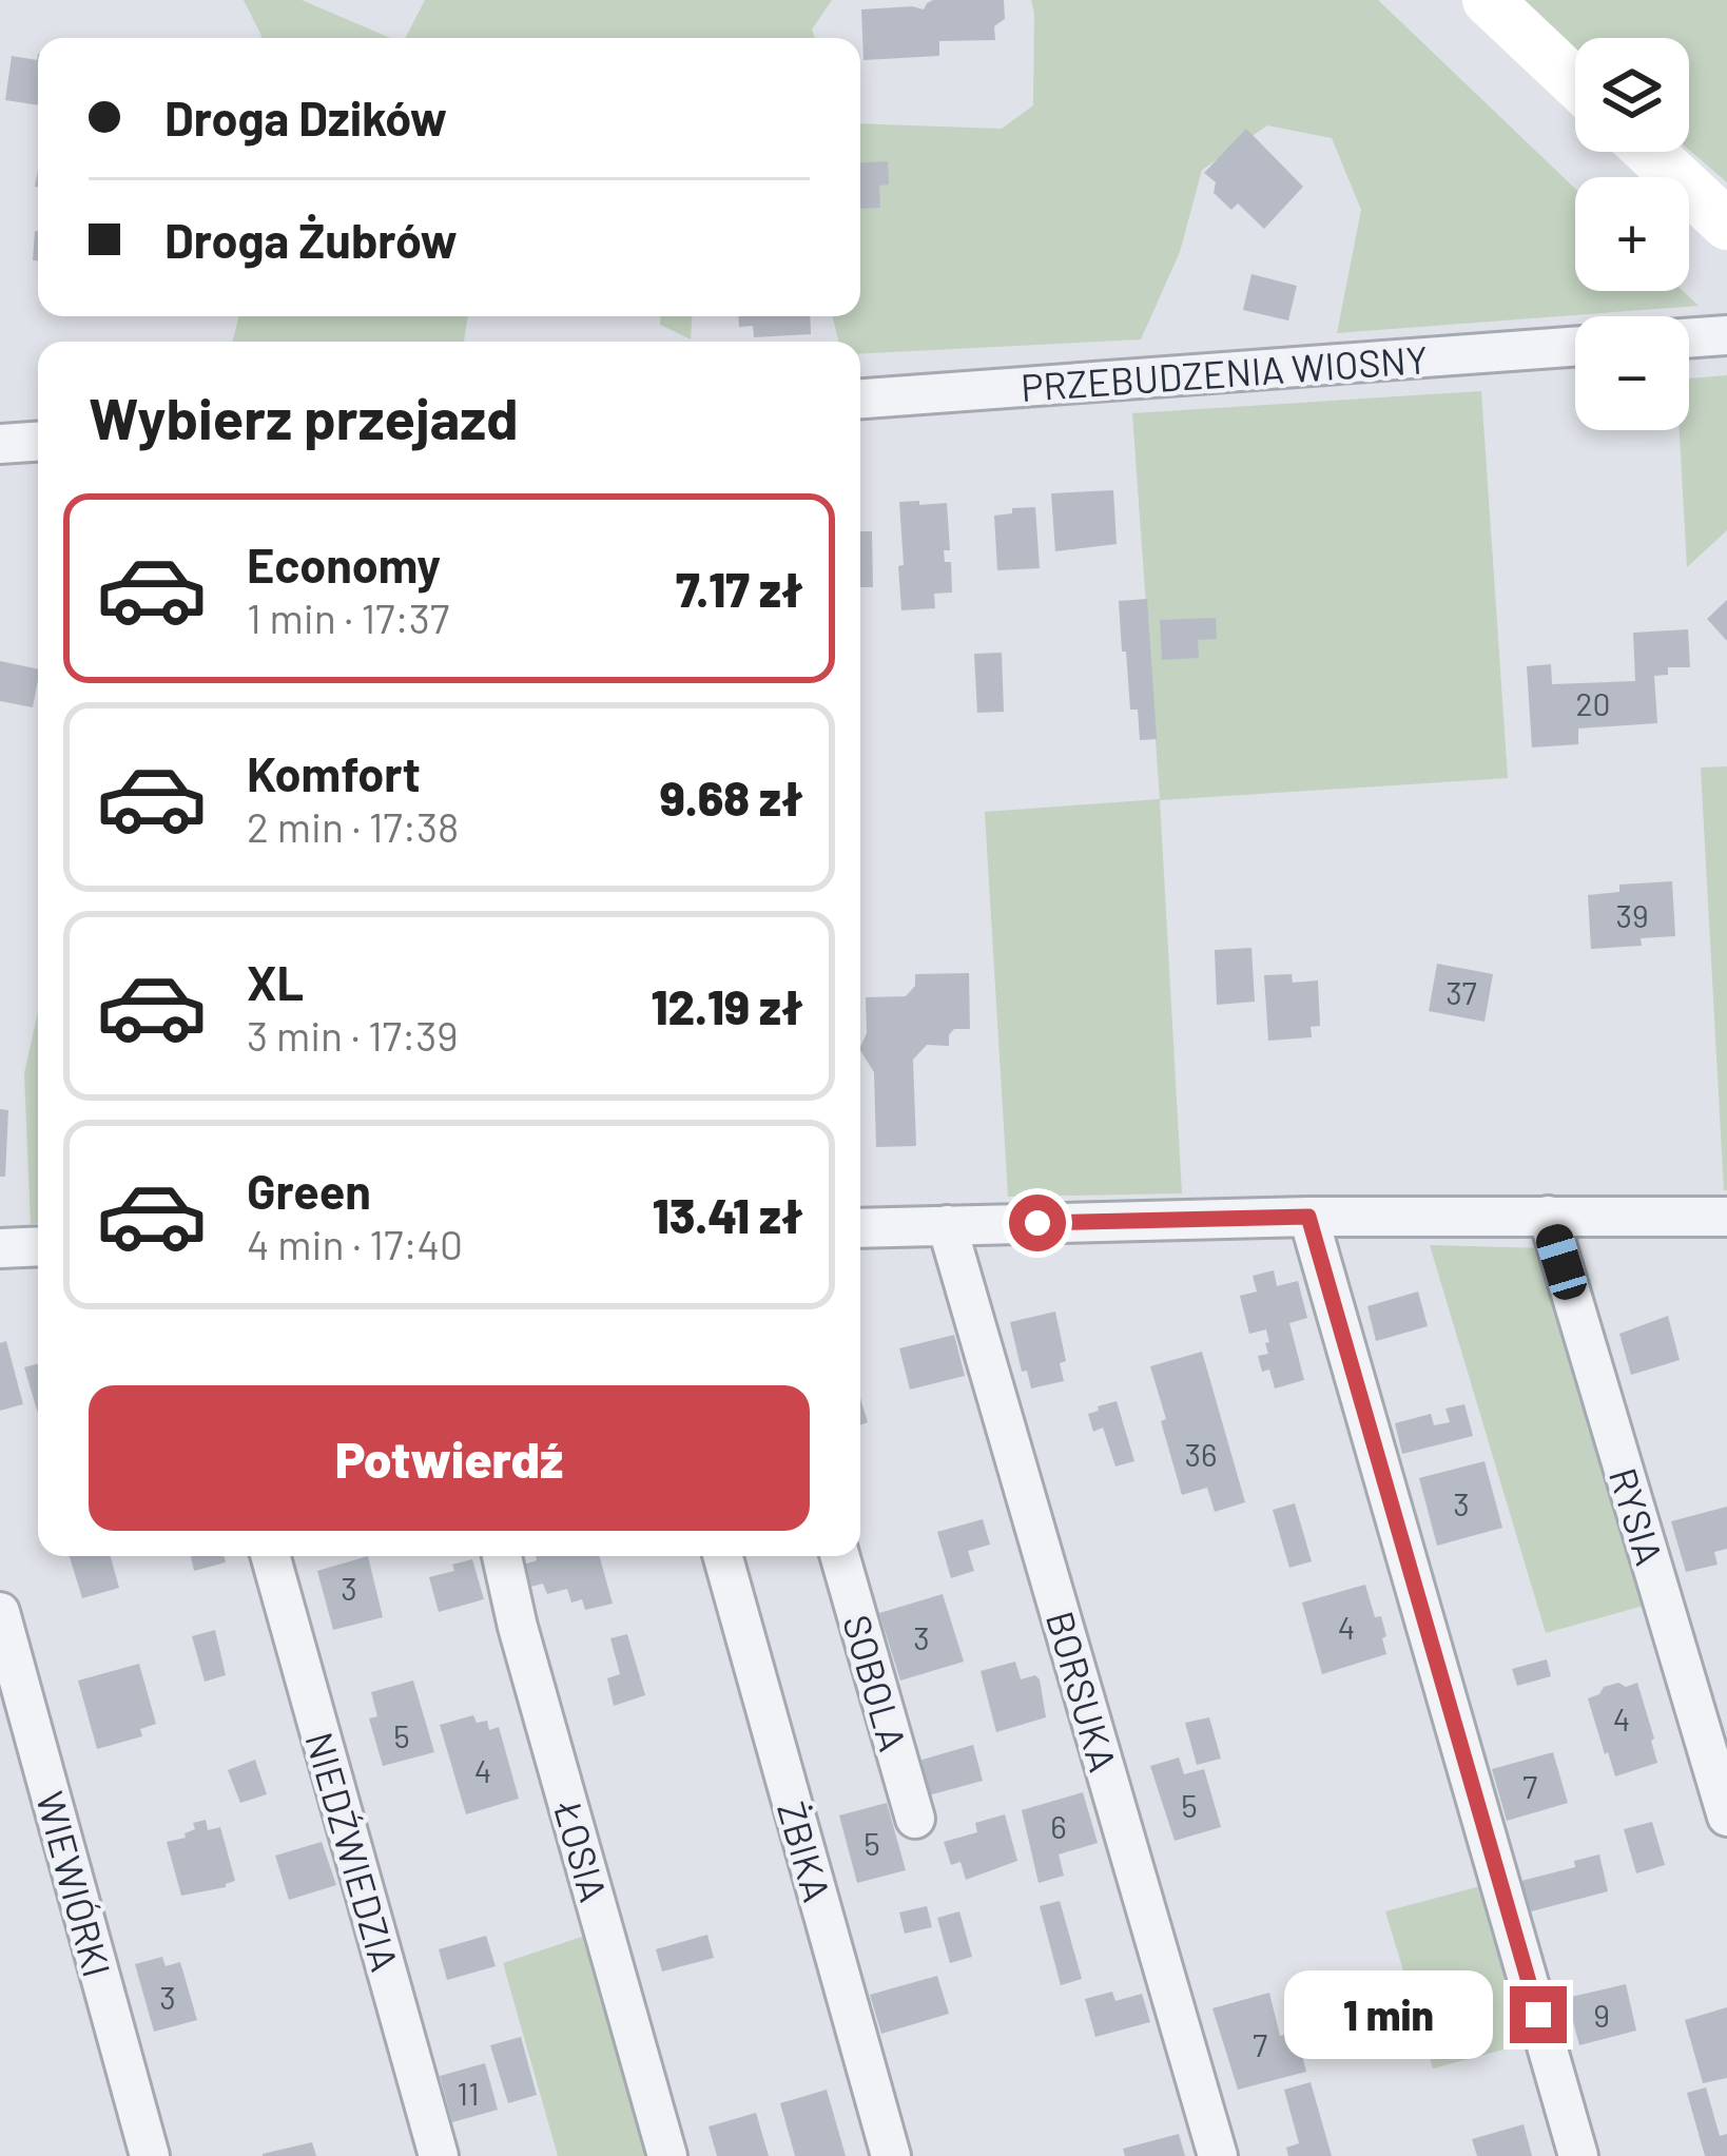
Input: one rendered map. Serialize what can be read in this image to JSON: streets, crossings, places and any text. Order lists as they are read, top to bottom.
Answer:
{
  "streets": {
    "street": [
      "PRZEBUDZENIA WIOSNY",
      "RYSIA",
      "SOBOLA",
      "BORSUKA",
      "NIEDŹWIEDZIA",
      "ŁOSIA",
      "ŻBIKA",
      "WIEWIÓRKI"
    ]
  },
  "house_numbers": [
    "20",
    "39",
    "37",
    "36",
    "3",
    "3",
    "4",
    "3",
    "4",
    "5",
    "4",
    "7",
    "5",
    "6",
    "5",
    "3",
    "9",
    "7",
    "11"
  ],
  "page": {
    "map_buttons": ["+", "−"],
    "banner": ["Droga Dzików", "Droga Żubrów"],
    "heading": "Wybierz przejazd",
    "list": [
      {
        "name": "Economy",
        "note": "1 min · 17:37",
        "value": "7.17 zł"
      },
      {
        "name": "Komfort",
        "note": "2 min · 17:38",
        "value": "9.68 zł"
      },
      {
        "name": "XL",
        "note": "3 min · 17:39",
        "value": "12.19 zł"
      },
      {
        "name": "Green",
        "note": "4 min · 17:40",
        "value": "13.41 zł"
      }
    ],
    "buttons": "Potwierdź",
    "bubble": "1 min"
  }
}
